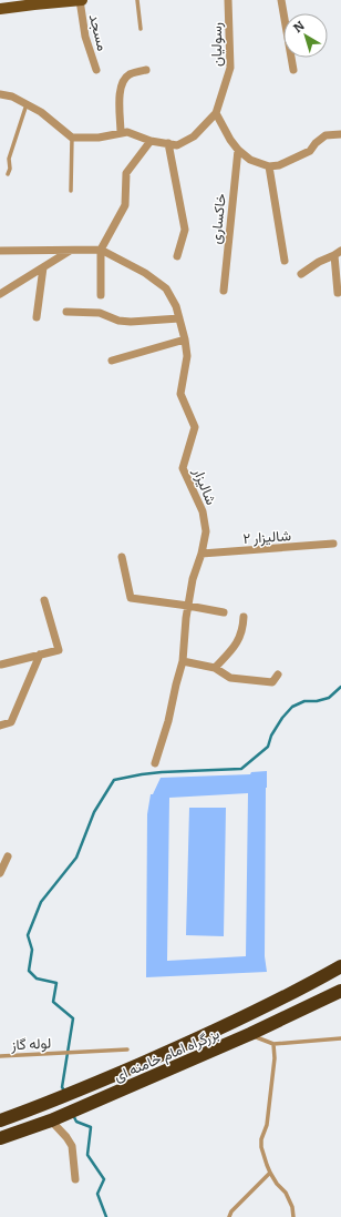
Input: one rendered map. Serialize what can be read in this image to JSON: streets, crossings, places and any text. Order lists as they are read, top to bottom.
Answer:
{
  "streets": {
    "highway": ["بزرگراه امام خامنه ای"],
    "street": [
      "مسجد",
      "رسولیان",
      "خاکساری",
      "شالیزار",
      "شالیزار ۲"
    ],
    "lane": ["لوله گاز"]
  },
  "crossings": [
    ["شالیزار", "شالیزار ۲"]
  ],
  "north": "top left"
}
